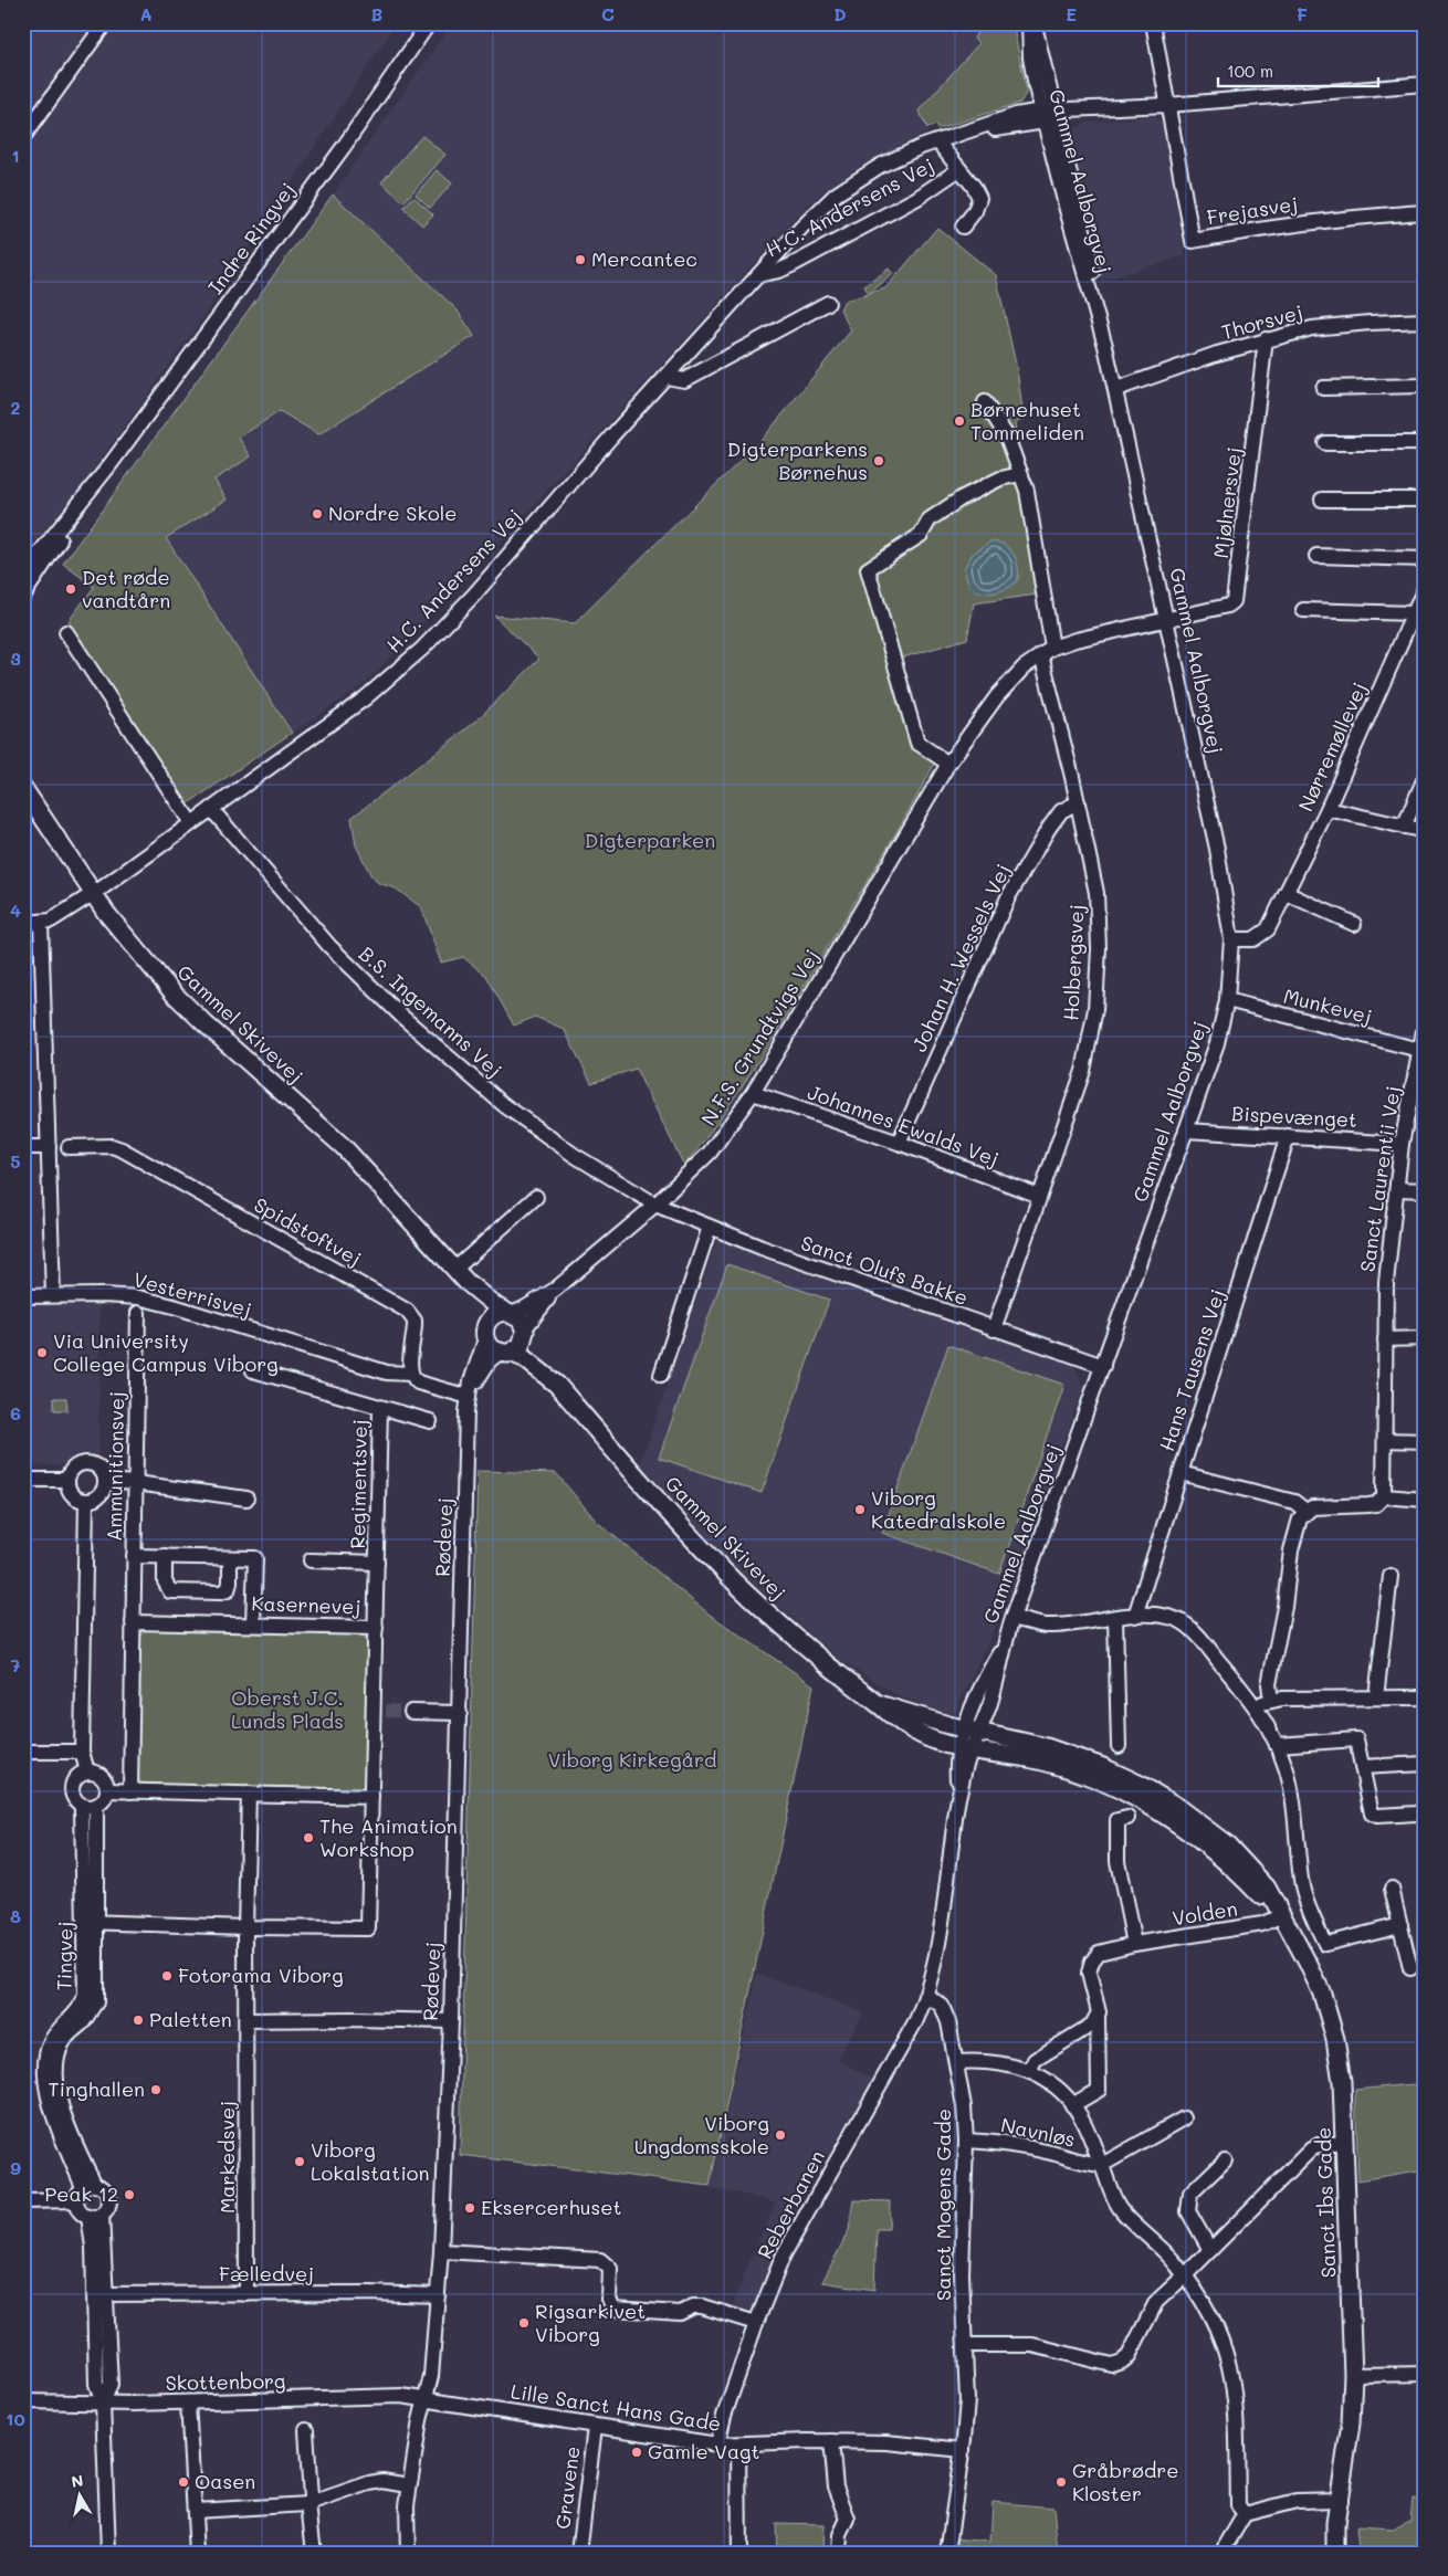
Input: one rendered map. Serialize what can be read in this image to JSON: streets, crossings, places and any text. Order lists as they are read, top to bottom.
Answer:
{
  "streets": {
    "main road": ["Gammel Skivevej", "Sanct Ibs Gade"],
    "street": [
      "Gammel Aalborgvej",
      "H.C. Andersens Vej",
      "Frejasvej",
      "Indre Ringvej",
      "Thorsvej",
      "Mjølnersvej",
      "Nørremøllevej",
      "Johan H. Wessels Vej",
      "Holbergsvej",
      "Munkevej",
      "B.S. Ingemanns Vej",
      "N.F.S. Grundtvigs Vej",
      "Bispevænget",
      "Johannes Ewalds Vej",
      "Sanct Laurentii Vej",
      "Spidstoftvej",
      "Sanct Olufs Bakke",
      "Vesterrisvej",
      "Hans Tausens Vej",
      "Ammunitionsvej",
      "Regimentsvej",
      "Rødevej",
      "Kasernevej",
      "Volden",
      "Tingvej",
      "Navnløs",
      "Markedsvej",
      "Reberbanen",
      "Sanct Mogens Gade",
      "Fælledvej",
      "Skottenborg",
      "Lille Sanct Hans Gade",
      "Gravene"
    ]
  },
  "crossings": [
    ["Gammel Aalborgvej", "H.C. Andersens Vej"],
    ["Gammel Aalborgvej", "Thorsvej"],
    ["Gammel Aalborgvej", "Mjølnersvej"],
    ["Gammel Aalborgvej", "Nørremøllevej"],
    ["Gammel Aalborgvej", "Munkevej"],
    ["Gammel Aalborgvej", "Gammel Skivevej"],
    ["Gammel Aalborgvej", "N.F.S. Grundtvigs Vej"],
    ["Gammel Aalborgvej", "Bispevænget"],
    ["Gammel Aalborgvej", "Sanct Olufs Bakke"],
    ["Gammel Aalborgvej", "Sanct Ibs Gade"],
    ["H.C. Andersens Vej", "Frejasvej"],
    ["H.C. Andersens Vej", "B.S. Ingemanns Vej"],
    ["H.C. Andersens Vej", "Gammel Skivevej"],
    ["Thorsvej", "Mjølnersvej"],
    ["Mjølnersvej", "N.F.S. Grundtvigs Vej"],
    ["Johan H. Wessels Vej", "Holbergsvej"],
    ["Johan H. Wessels Vej", "Johannes Ewalds Vej"],
    ["Holbergsvej", "N.F.S. Grundtvigs Vej"],
    ["Holbergsvej", "Johannes Ewalds Vej"],
    ["Holbergsvej", "Sanct Olufs Bakke"],
    ["Munkevej", "Sanct Laurentii Vej"],
    ["B.S. Ingemanns Vej", "N.F.S. Grundtvigs Vej"],
    ["B.S. Ingemanns Vej", "Sanct Olufs Bakke"],
    ["Gammel Skivevej", "N.F.S. Grundtvigs Vej"],
    ["Gammel Skivevej", "Rødevej"],
    ["Gammel Skivevej", "Sanct Ibs Gade"],
    ["N.F.S. Grundtvigs Vej", "Johannes Ewalds Vej"],
    ["N.F.S. Grundtvigs Vej", "Sanct Olufs Bakke"],
    ["N.F.S. Grundtvigs Vej", "Rødevej"],
    ["Bispevænget", "Sanct Laurentii Vej"],
    ["Bispevænget", "Hans Tausens Vej"],
    ["Spidstoftvej", "Vesterrisvej"],
    ["Ammunitionsvej", "Kasernevej"],
    ["Regimentsvej", "Kasernevej"],
    ["Rødevej", "Fælledvej"],
    ["Rødevej", "Skottenborg"],
    ["Rødevej", "Lille Sanct Hans Gade"],
    ["Kasernevej", "Markedsvej"],
    ["Volden", "Sanct Ibs Gade"],
    ["Navnløs", "Sanct Mogens Gade"],
    ["Markedsvej", "Fælledvej"],
    ["Reberbanen", "Sanct Mogens Gade"],
    ["Reberbanen", "Lille Sanct Hans Gade"],
    ["Sanct Mogens Gade", "Lille Sanct Hans Gade"],
    ["Skottenborg", "Lille Sanct Hans Gade"],
    ["Lille Sanct Hans Gade", "Gravene"]
  ],
  "parks": ["Digterparken", "Oberst J.C. Lunds Plads", "Viborg Kirkegård"],
  "places": [
    "Mercantec",
    "Børnehuset Tommeliden",
    "Digterparkens Børnehus",
    "Nordre Skole",
    "Det røde vandtårn",
    "Via University College Campus Viborg",
    "Viborg Katedralskole",
    "The Animation Workshop",
    "Fotorama Viborg",
    "Paletten",
    "Tinghallen",
    "Viborg Ungdomsskole",
    "Viborg Lokalstation",
    "Peak 12",
    "Eksercerhuset",
    "Rigsarkivet Viborg",
    "Gamle Vagt",
    "Oasen",
    "Gråbrødre Kloster"
  ],
  "scale_bar": "100 m",
  "north": "top",
  "grid": {
    "columns": [
      "A",
      "B",
      "C",
      "D",
      "E",
      "F"
    ],
    "rows": [
      "1",
      "2",
      "3",
      "4",
      "5",
      "6",
      "7",
      "8",
      "9",
      "10"
    ]
  }
}
